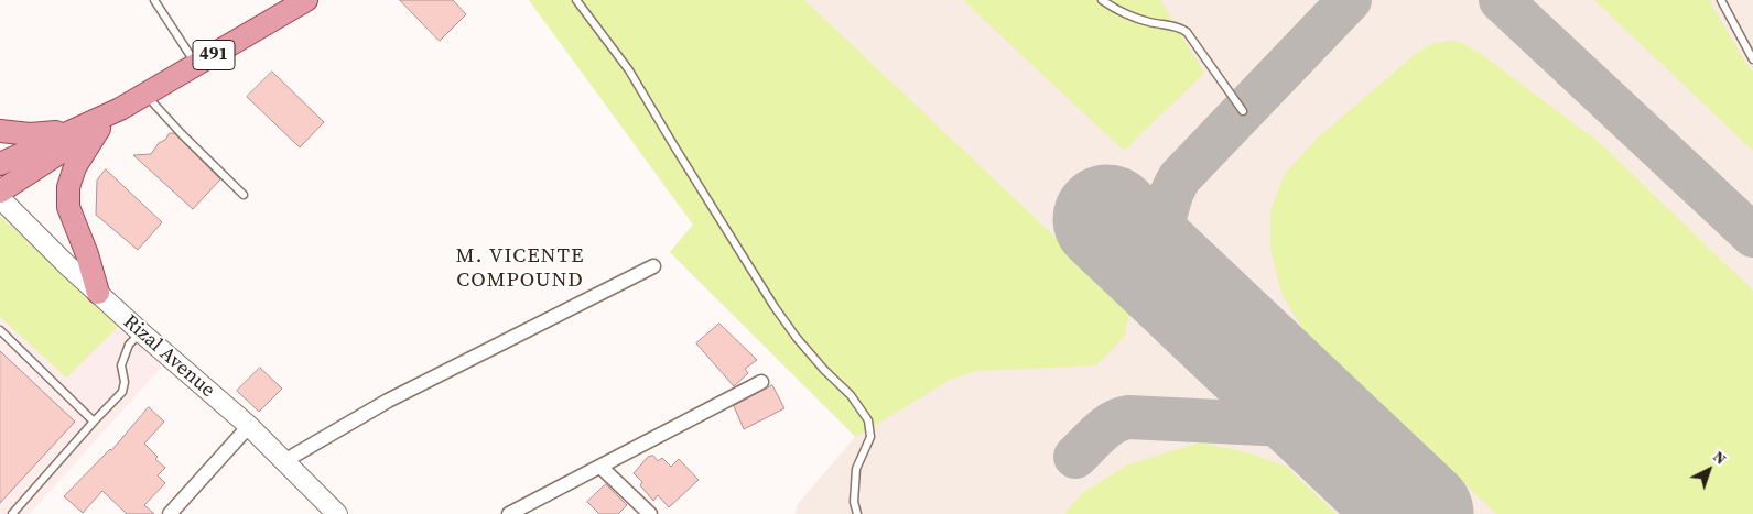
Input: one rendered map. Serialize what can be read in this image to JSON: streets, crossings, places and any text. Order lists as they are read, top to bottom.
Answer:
{
  "streets": {
    "main road": ["491"],
    "street": ["Rizal Avenue"]
  },
  "districts": ["M. VICENTE COMPOUND"],
  "north": "top right"
}
